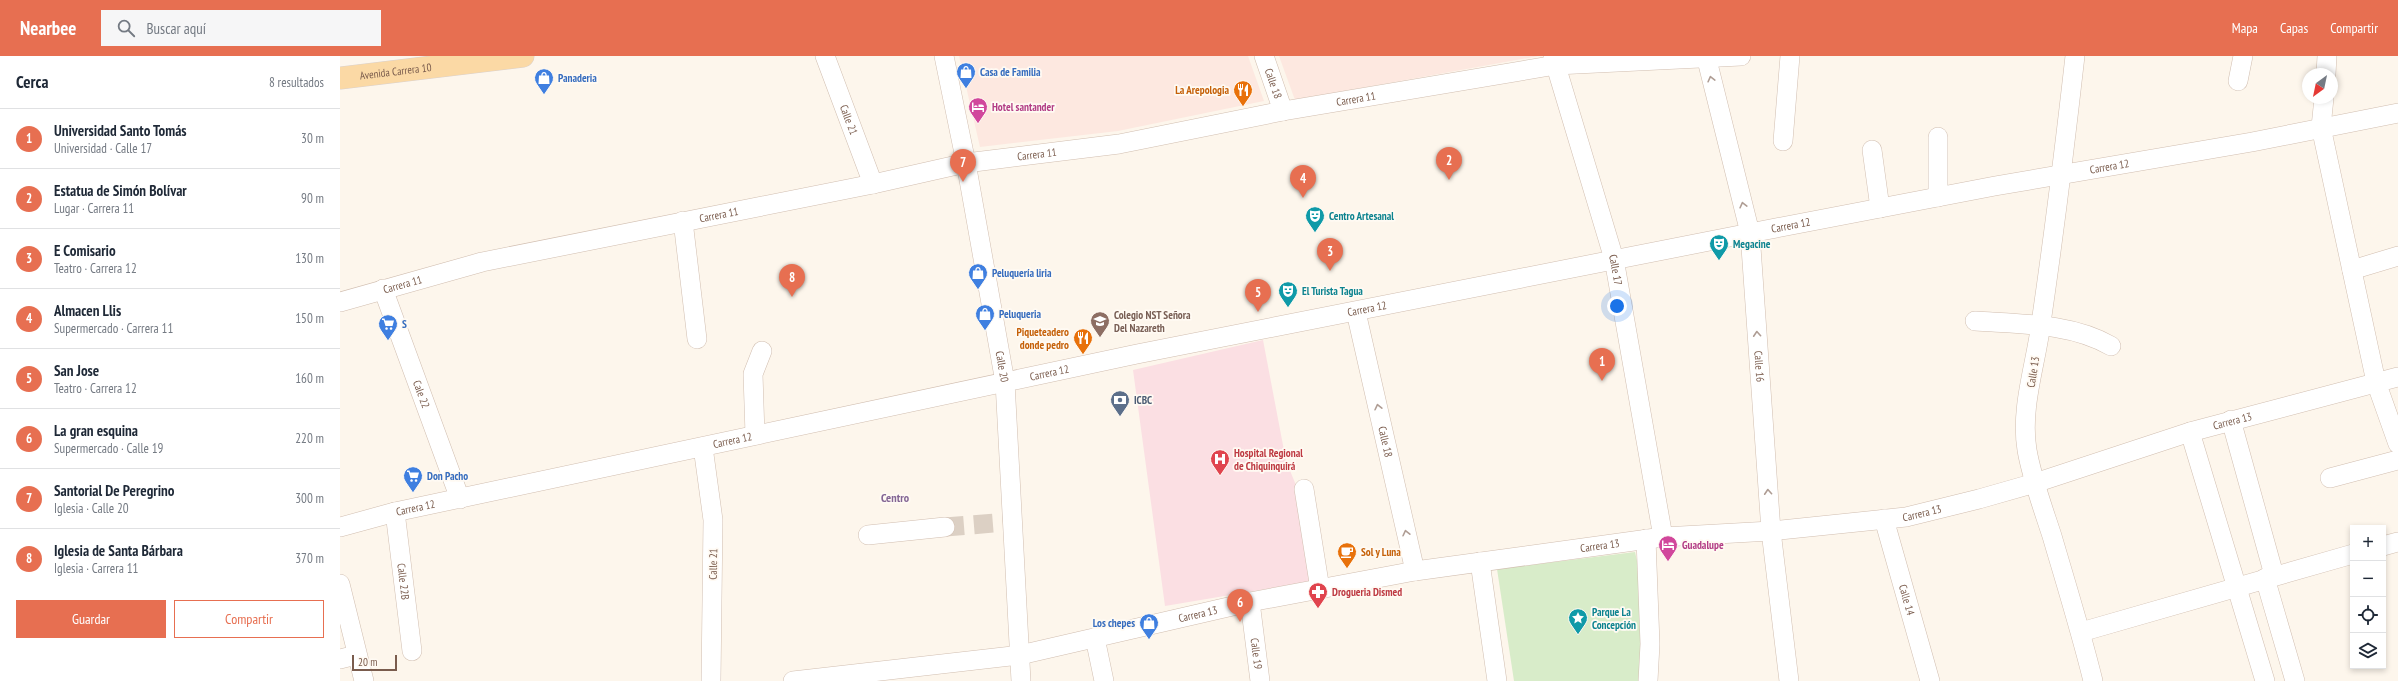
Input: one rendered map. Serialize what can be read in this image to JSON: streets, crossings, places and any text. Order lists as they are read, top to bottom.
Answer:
{
  "streets": {
    "main road": ["Avenida Carrera 10"],
    "street": [
      "Calle 18",
      "Carrera 11",
      "Calle 21",
      "Carrera 12",
      "Calle 17",
      "Calle 20",
      "Calle 16",
      "Calle 13",
      "Cale 22",
      "Carrera 13",
      "Calle 22B",
      "Calle 14",
      "Calle 19"
    ]
  },
  "crossings": [
    ["Calle 18", "Carrera 11"],
    ["Calle 18", "Carrera 12"],
    ["Calle 18", "Carrera 13"],
    ["Carrera 11", "Calle 21"],
    ["Carrera 11", "Calle 17"],
    ["Carrera 11", "Calle 20"],
    ["Carrera 11", "Calle 16"],
    ["Carrera 11", "Cale 22"],
    ["Calle 21", "Carrera 12"],
    ["Carrera 12", "Calle 17"],
    ["Carrera 12", "Calle 20"],
    ["Carrera 12", "Calle 16"],
    ["Carrera 12", "Calle 13"],
    ["Carrera 12", "Cale 22"],
    ["Carrera 12", "Calle 22B"],
    ["Calle 17", "Carrera 13"],
    ["Calle 20", "Carrera 13"],
    ["Calle 16", "Carrera 13"],
    ["Calle 13", "Carrera 13"],
    ["Carrera 13", "Calle 14"],
    ["Carrera 13", "Calle 19"]
  ],
  "one_way": ["Calle 16"],
  "districts": ["Centro"],
  "places": {
    "shop": [
      "Casa de Familia",
      "Panaderia",
      "Peluquería liria",
      "Peluqueria",
      "Los chepes"
    ],
    "restaurant": ["La Arepologia", "Piqueteadero donde pedro"],
    "hotel": ["Hotel santander", "Guadalupe"],
    "theatre": ["Centro Artesanal", "Megacine", "El Turista Tagua"],
    "school or university": ["Colegio NST Señora Del Nazareth"],
    "supermarket": ["S", "Don Pacho"],
    "bank": ["ICBC"],
    "hospital": ["Hospital Regional de Chiquinquirá"],
    "cafe": ["Sol y Luna"],
    "pharmacy": ["Drogueria Dismed"],
    "place": ["Parque La Concepción"]
  },
  "scale_bar": "20 m",
  "north": "bottom left",
  "page": {
    "header": "Nearbee",
    "search": "Buscar aquí",
    "nav": ["Mapa", "Capas", "Compartir"],
    "heading": ["Cerca", "8 resultados"],
    "list": [
      {
        "mark": "1",
        "name": "Universidad Santo Tomás",
        "note": "Universidad · Calle 17",
        "value": "30 m"
      },
      {
        "mark": "2",
        "name": "Estatua de Simón Bolívar",
        "note": "Lugar · Carrera 11",
        "value": "90 m"
      },
      {
        "mark": "3",
        "name": "E Comisario",
        "note": "Teatro · Carrera 12",
        "value": "130 m"
      },
      {
        "mark": "4",
        "name": "Almacen Llis",
        "note": "Supermercado · Carrera 11",
        "value": "150 m"
      },
      {
        "mark": "5",
        "name": "San Jose",
        "note": "Teatro · Carrera 12",
        "value": "160 m"
      },
      {
        "mark": "6",
        "name": "La gran esquina",
        "note": "Supermercado · Calle 19",
        "value": "220 m"
      },
      {
        "mark": "7",
        "name": "Santorial De Peregrino",
        "note": "Iglesia · Calle 20",
        "value": "300 m"
      },
      {
        "mark": "8",
        "name": "Iglesia de Santa Bárbara",
        "note": "Iglesia · Carrera 11",
        "value": "370 m"
      }
    ],
    "pins": [
      "2",
      "7",
      "4",
      "3",
      "8",
      "5",
      "1",
      "6"
    ],
    "map_buttons": ["+", "−"],
    "buttons": ["Guardar", "Compartir"],
    "scale": "20 m"
  }
}
